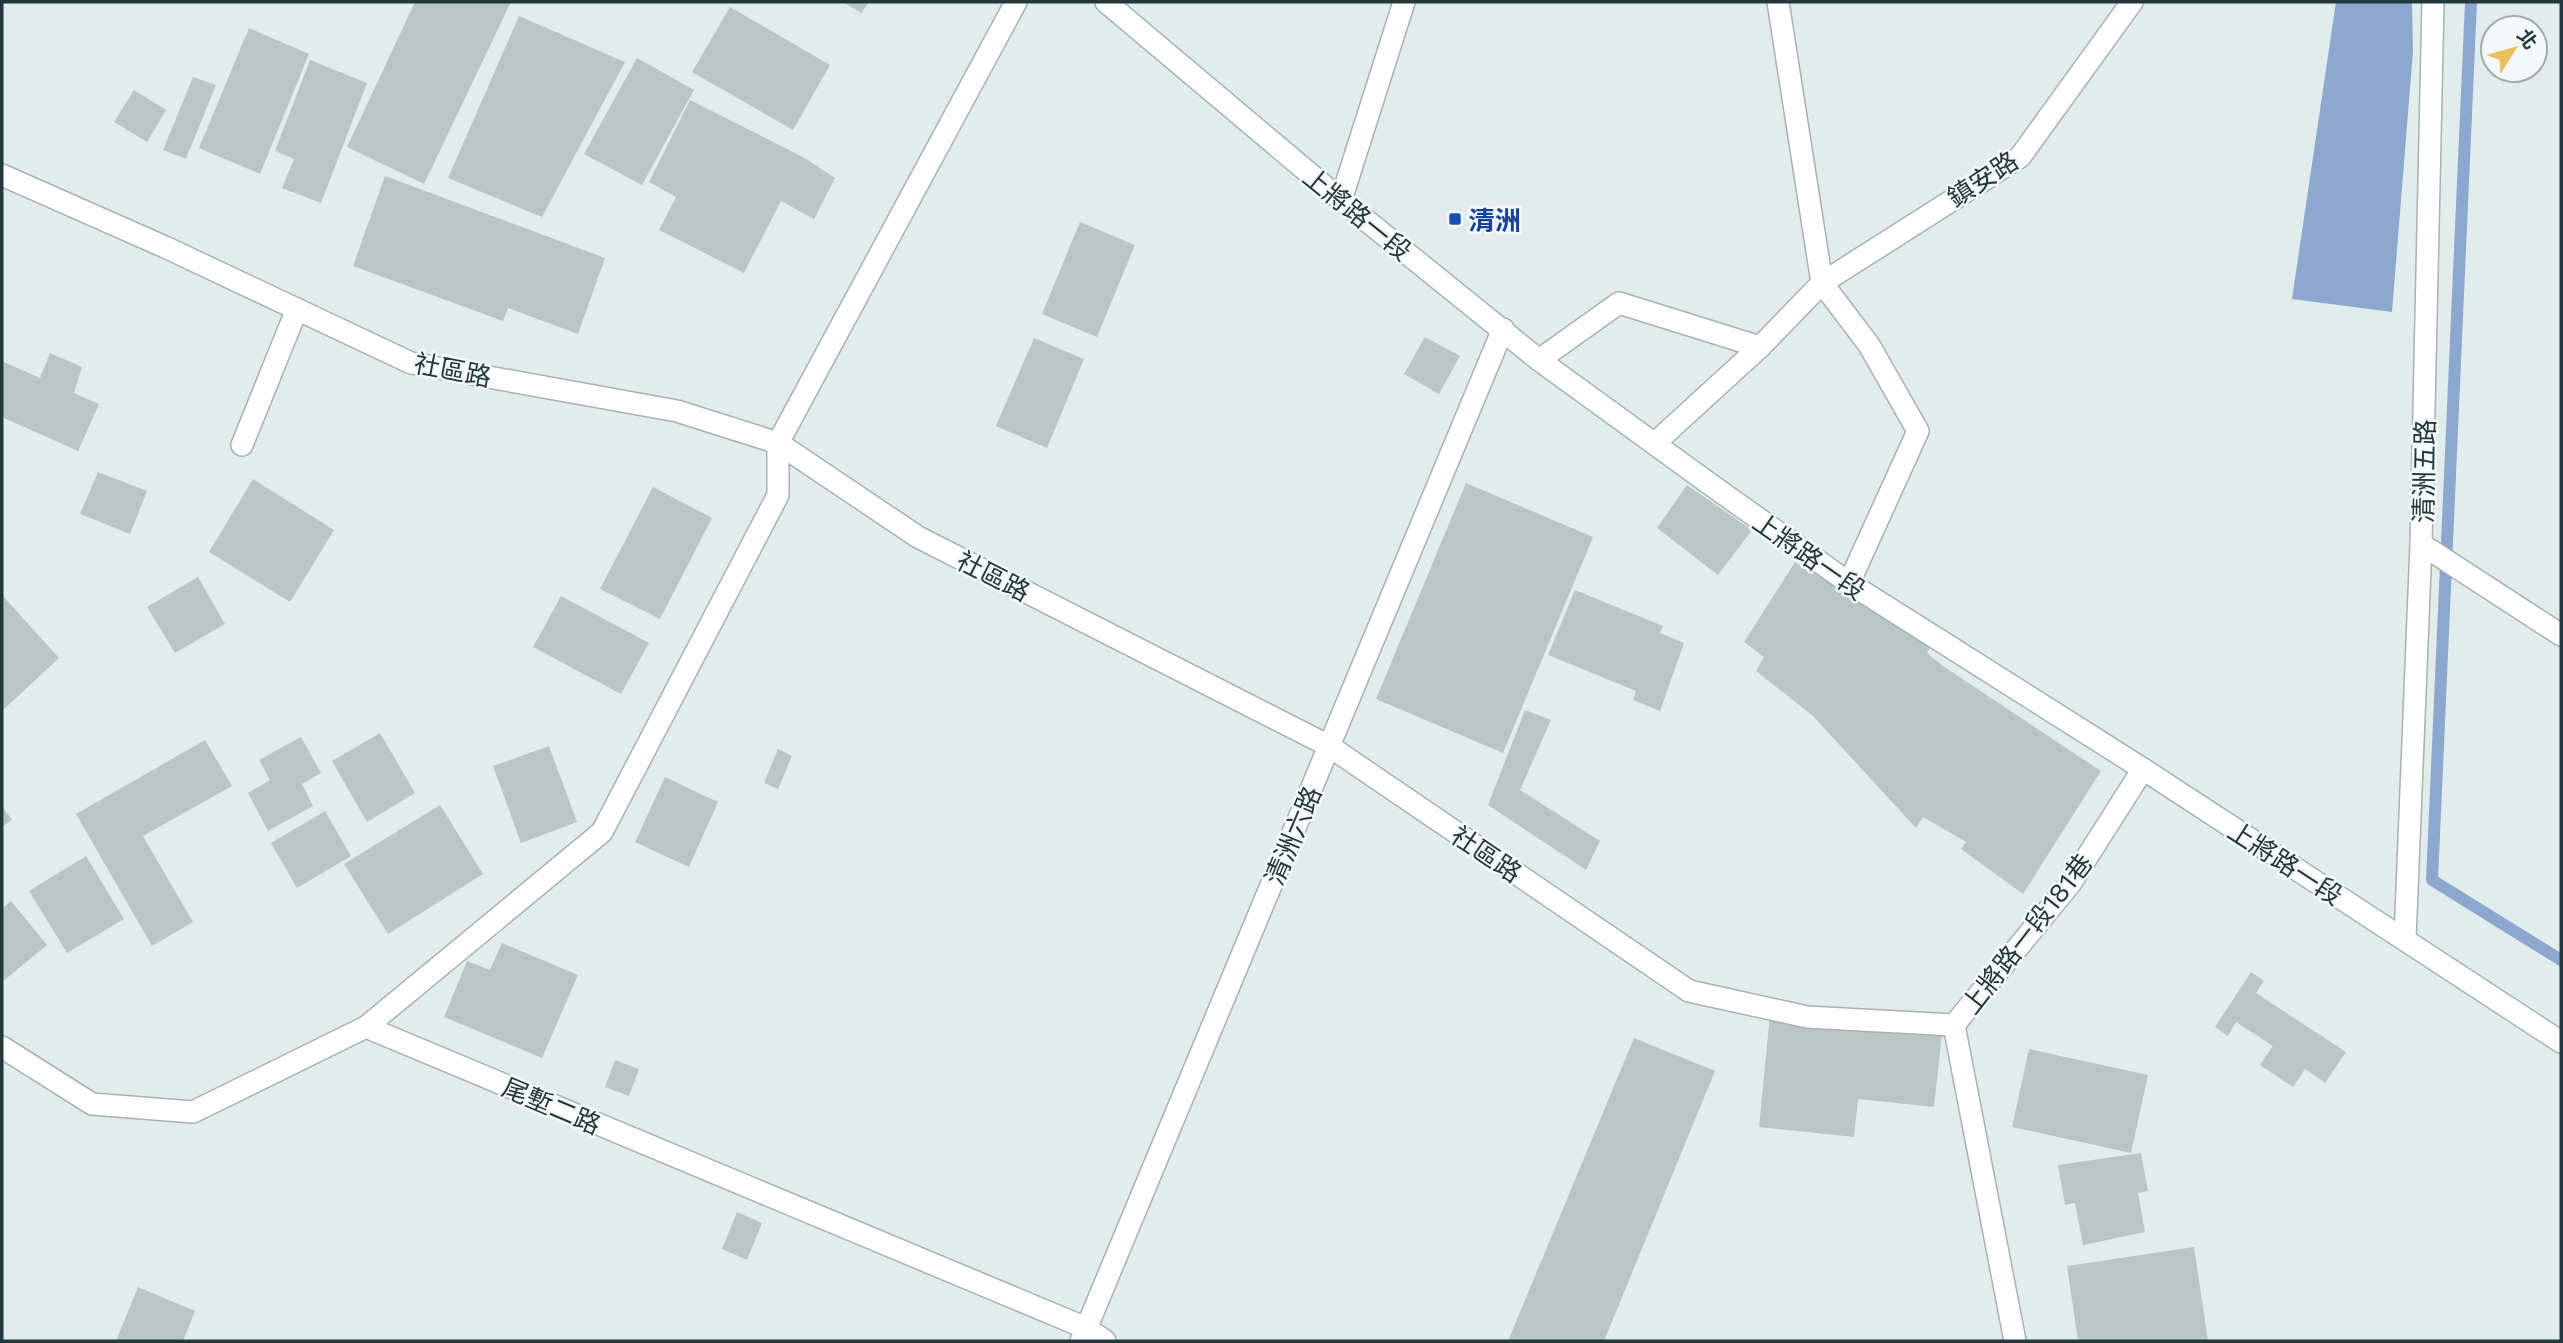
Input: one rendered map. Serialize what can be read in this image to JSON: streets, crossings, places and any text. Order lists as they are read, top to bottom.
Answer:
{
  "streets": {
    "street": [
      "鎮安路",
      "上將路一段",
      "社區路",
      "清洲五路",
      "清洲六路",
      "上將路一段181巷",
      "尾塹二路"
    ]
  },
  "crossings": [
    ["鎮安路", "上將路一段"],
    ["上將路一段", "清洲五路"],
    ["上將路一段", "清洲六路"],
    ["上將路一段", "上將路一段181巷"],
    ["社區路", "清洲六路"],
    ["社區路", "上將路一段181巷"],
    ["清洲六路", "尾塹二路"]
  ],
  "places": {
    "transit": ["清洲"]
  },
  "north": "top right"
}
